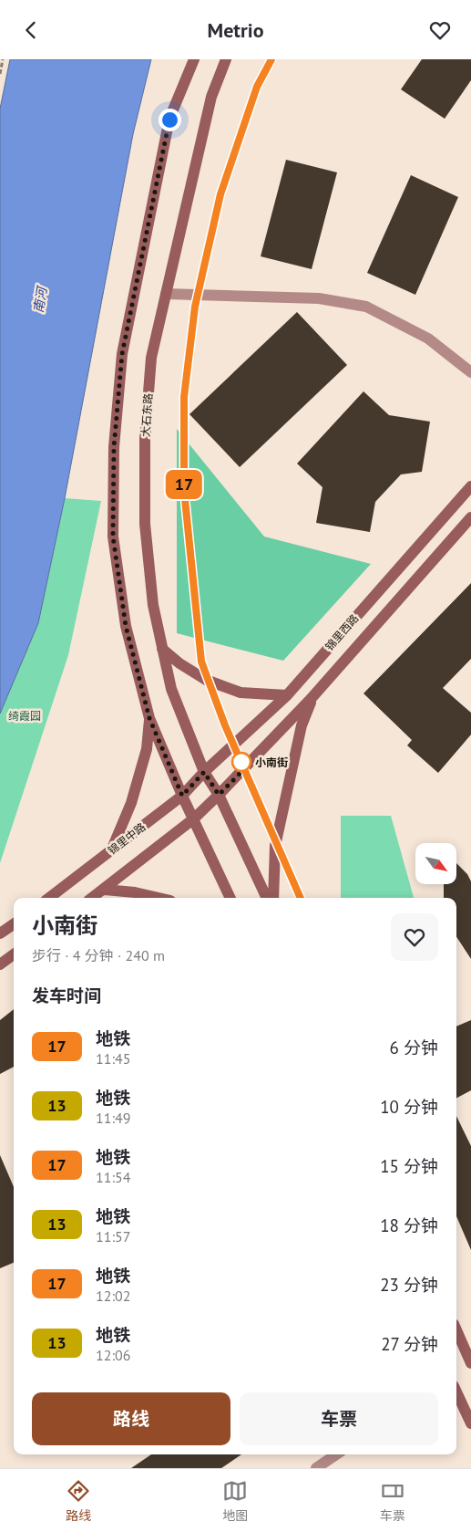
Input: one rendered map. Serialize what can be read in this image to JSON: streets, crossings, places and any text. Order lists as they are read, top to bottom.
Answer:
{
  "streets": {
    "main road": ["大石东路", "锦里西路", "锦里中路"]
  },
  "crossings": [
    ["大石东路", "锦里西路"],
    ["大石东路", "锦里中路"],
    ["锦里西路", "锦里中路"]
  ],
  "water": ["南河"],
  "parks": ["绮霞园"],
  "places": ["小南街"],
  "lines": ["metro line 17"],
  "north": "bottom right",
  "page": {
    "header": "Metrio",
    "on_map": "17",
    "heading": [
      ["小南街", "步行 · 4 分钟 · 240 m"],
      "发车时间"
    ],
    "list": [
      {
        "mark": "17",
        "name": "地铁",
        "note": "11:45",
        "value": "6 分钟"
      },
      {
        "mark": "13",
        "name": "地铁",
        "note": "11:49",
        "value": "10 分钟"
      },
      {
        "mark": "17",
        "name": "地铁",
        "note": "11:54",
        "value": "15 分钟"
      },
      {
        "mark": "13",
        "name": "地铁",
        "note": "11:57",
        "value": "18 分钟"
      },
      {
        "mark": "17",
        "name": "地铁",
        "note": "12:02",
        "value": "23 分钟"
      },
      {
        "mark": "13",
        "name": "地铁",
        "note": "12:06",
        "value": "27 分钟"
      }
    ],
    "buttons": ["路线", "车票"],
    "tabs": ["路线", "地图", "车票"]
  }
}
